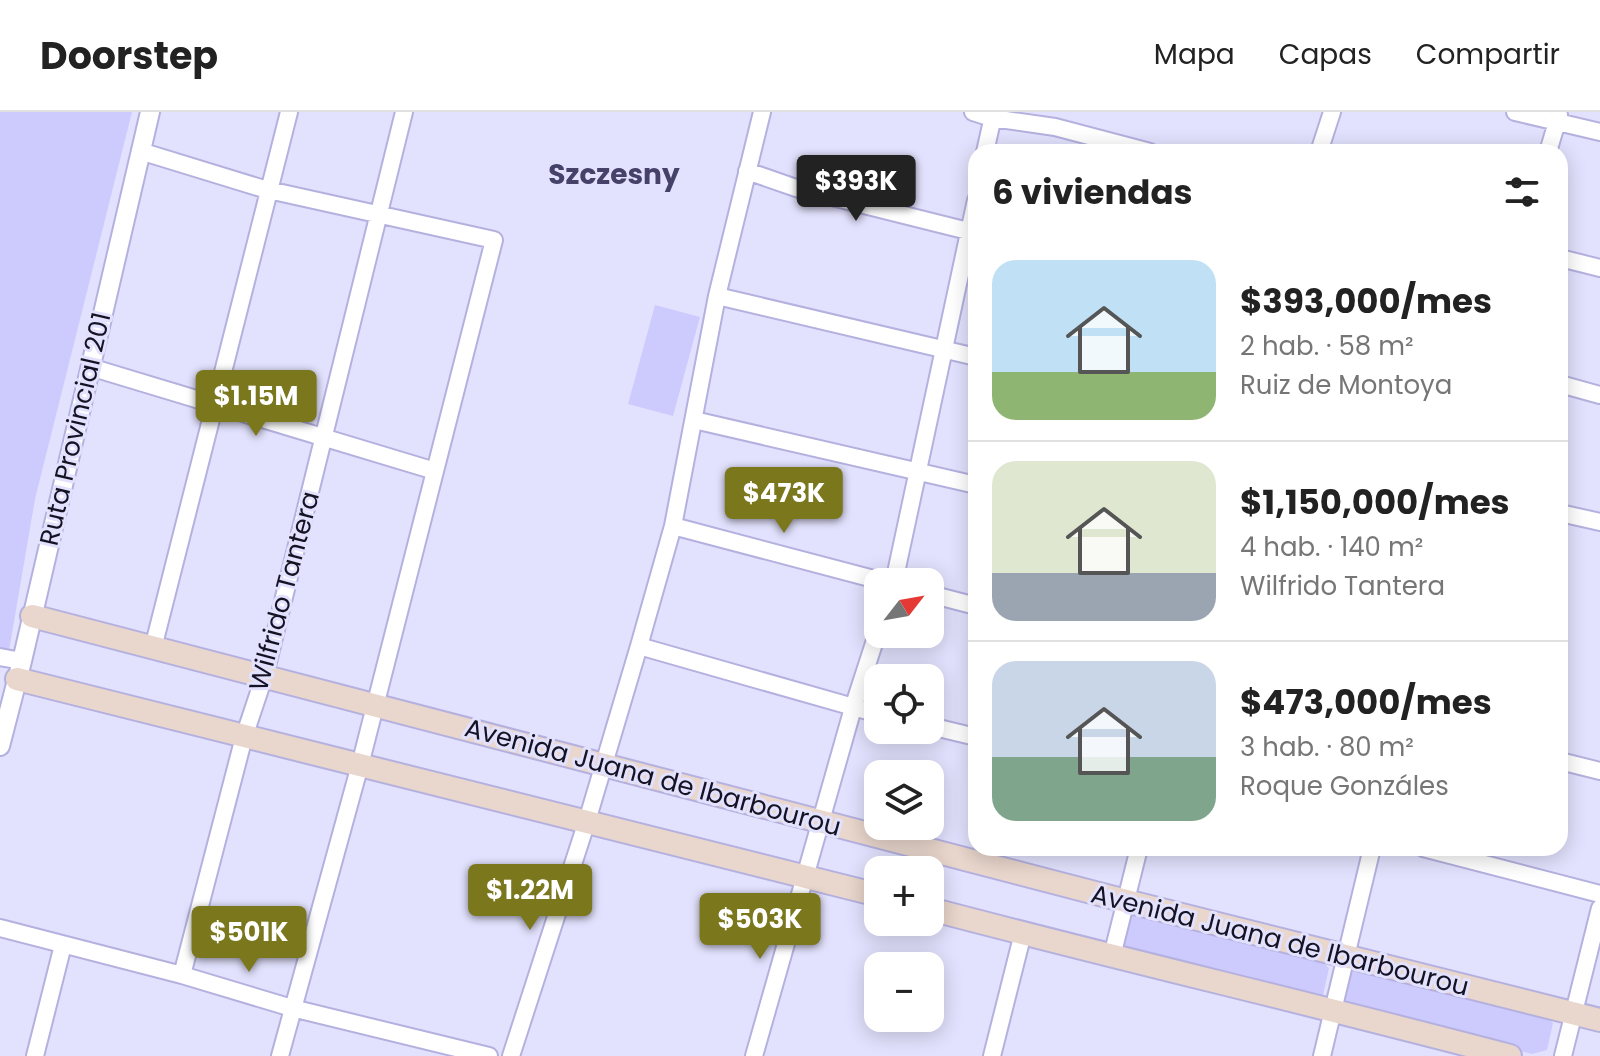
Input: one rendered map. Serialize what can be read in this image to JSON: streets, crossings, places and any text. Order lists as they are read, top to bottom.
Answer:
{
  "streets": {
    "main road": ["Avenida Juana de Ibarbourou"],
    "street": ["Ruta Provincial 201", "Wilfrido Tantera"]
  },
  "crossings": [
    ["Ruta Provincial 201", "Avenida Juana de Ibarbourou"],
    ["Wilfrido Tantera", "Avenida Juana de Ibarbourou"]
  ],
  "districts": ["Szczesny"],
  "north": "top right",
  "page": {
    "header": "Doorstep",
    "nav": ["Mapa", "Capas", "Compartir"],
    "heading": "6 viviendas",
    "price": [
      "$393K",
      "$1.15M",
      "$473K",
      "$1.22M",
      "$503K",
      "$501K"
    ],
    "list": [
      {
        "name": "$393,000/mes",
        "note": "2 hab. · 58 m² · Ruiz de Montoya"
      },
      {
        "name": "$1,150,000/mes",
        "note": "4 hab. · 140 m² · Wilfrido Tantera"
      },
      {
        "name": "$473,000/mes",
        "note": "3 hab. · 80 m² · Roque Gonzáles"
      }
    ],
    "map_buttons": ["+", "−"]
  }
}
